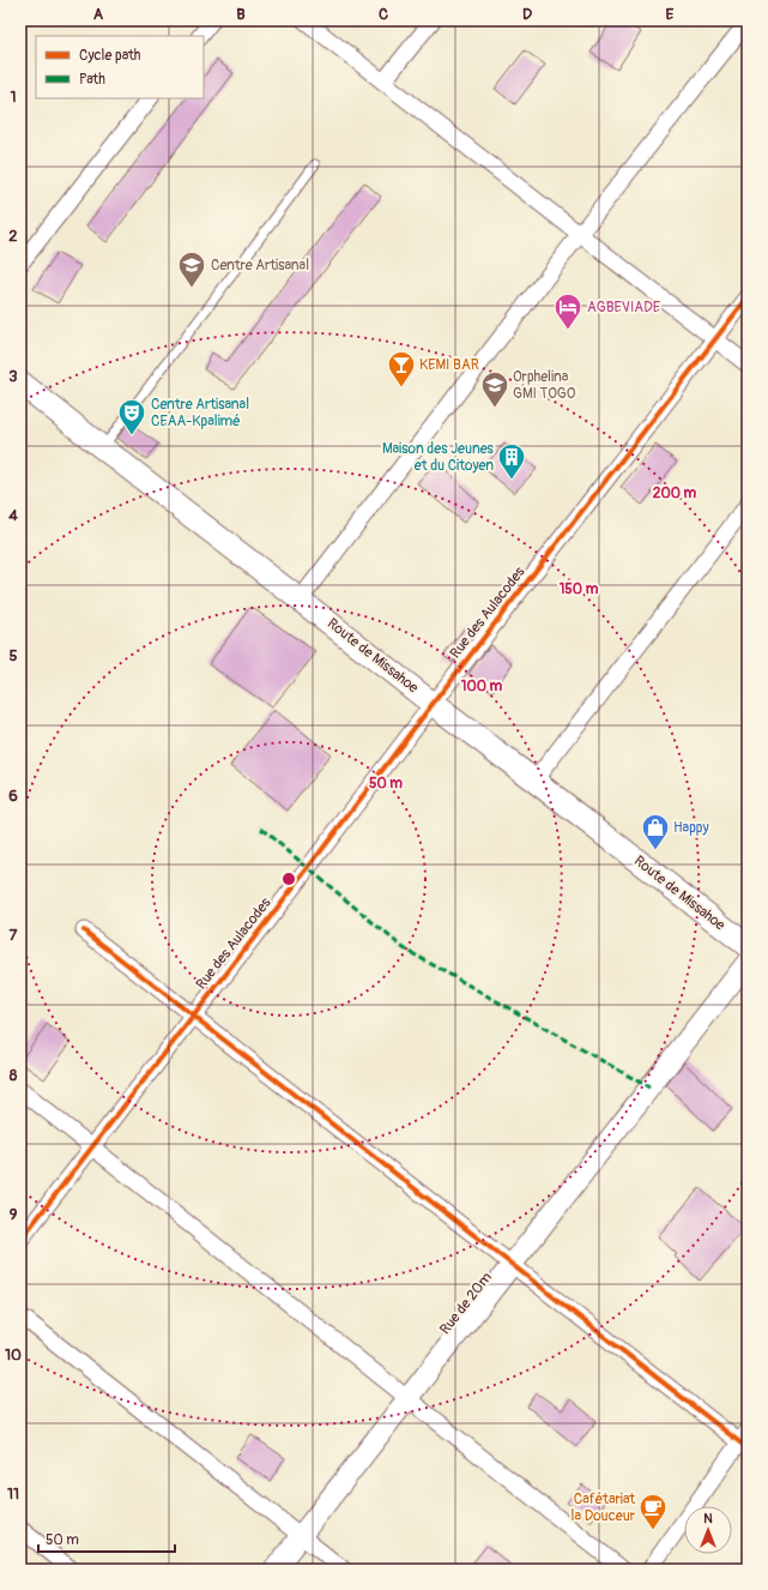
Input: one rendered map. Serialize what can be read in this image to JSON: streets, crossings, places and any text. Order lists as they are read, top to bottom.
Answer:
{
  "streets": {
    "main road": ["Route de Missahoe"],
    "street": ["Rue des Aulacodes", "Rue de 20m"]
  },
  "crossings": [
    ["Rue des Aulacodes", "Route de Missahoe"]
  ],
  "places": {
    "school or university": ["Centre Artisanal", "Orphelina GMI TOGO"],
    "hotel": ["AGBEVIADE"],
    "bar": ["KEMI BAR"],
    "theatre": ["Centre Artisanal CEAA-Kpalimé"],
    "building": ["Maison des Jeunes et du Citoyen"],
    "shop": ["Happy"],
    "cafe": ["Cafétariat la Douceur"]
  },
  "legend": ["Cycle path", "Path"],
  "scale_bar": "50 m",
  "north": "top",
  "grid": {
    "columns": [
      "A",
      "B",
      "C",
      "D",
      "E"
    ],
    "rows": [
      "1",
      "2",
      "3",
      "4",
      "5",
      "6",
      "7",
      "8",
      "9",
      "10",
      "11"
    ]
  },
  "rings": [
    "200 m",
    "150 m",
    "100 m",
    "50 m"
  ]
}
